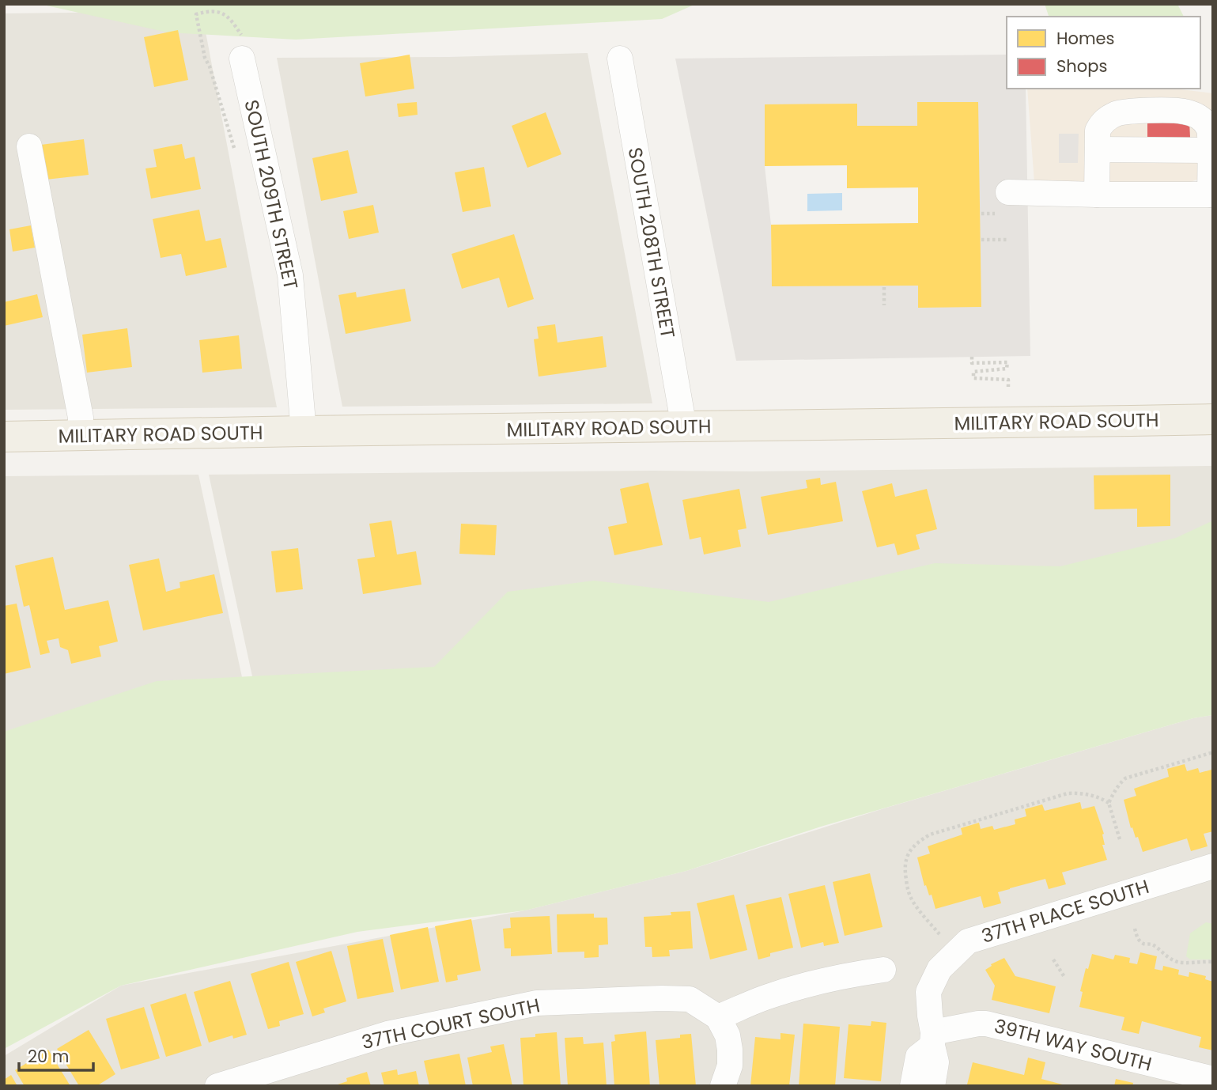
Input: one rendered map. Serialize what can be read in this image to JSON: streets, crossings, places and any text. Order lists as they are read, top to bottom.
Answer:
{
  "streets": {
    "main road": ["MILITARY ROAD SOUTH"],
    "street": [
      "SOUTH 209TH STREET",
      "SOUTH 208TH STREET",
      "37TH PLACE SOUTH",
      "37TH COURT SOUTH",
      "39TH WAY SOUTH"
    ]
  },
  "crossings": [
    ["SOUTH 209TH STREET", "MILITARY ROAD SOUTH"],
    ["SOUTH 208TH STREET", "MILITARY ROAD SOUTH"],
    ["37TH PLACE SOUTH", "39TH WAY SOUTH"]
  ],
  "legend": ["Homes", "Shops"],
  "scale_bar": "20 m"
}
